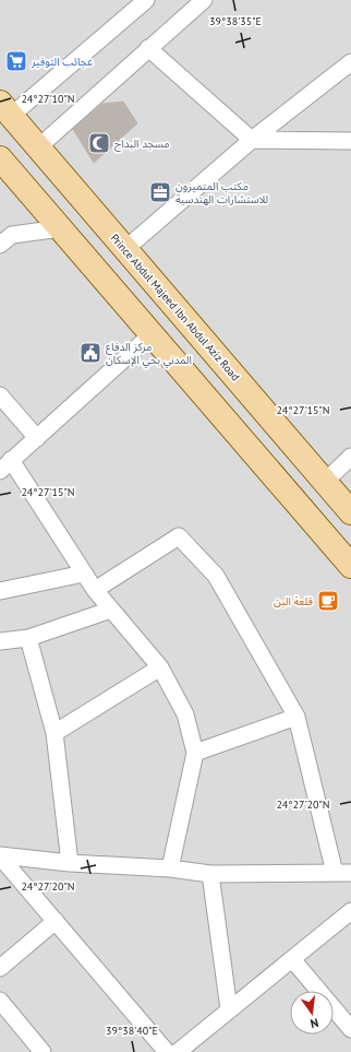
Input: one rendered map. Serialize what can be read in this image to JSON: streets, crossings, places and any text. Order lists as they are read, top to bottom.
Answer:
{
  "streets": {
    "main road": ["Prince Abdul Majeed Ibn Abdul Aziz Road"]
  },
  "places": {
    "supermarket": ["عجائب التوفير"],
    "mosque": ["مسجد البداح"],
    "office": ["مكتب المتميزون للاستشارات الهندسية"],
    "public building": ["مركز الدفاع المدني بحي الإسكان"],
    "cafe": ["قلعة البن"]
  },
  "north": "bottom",
  "coordinates": [
    "39°38'35\"E",
    "24°27'10\"N",
    "24°27'15\"N",
    "24°27'20\"N",
    "39°38'40\"E"
  ]
}
